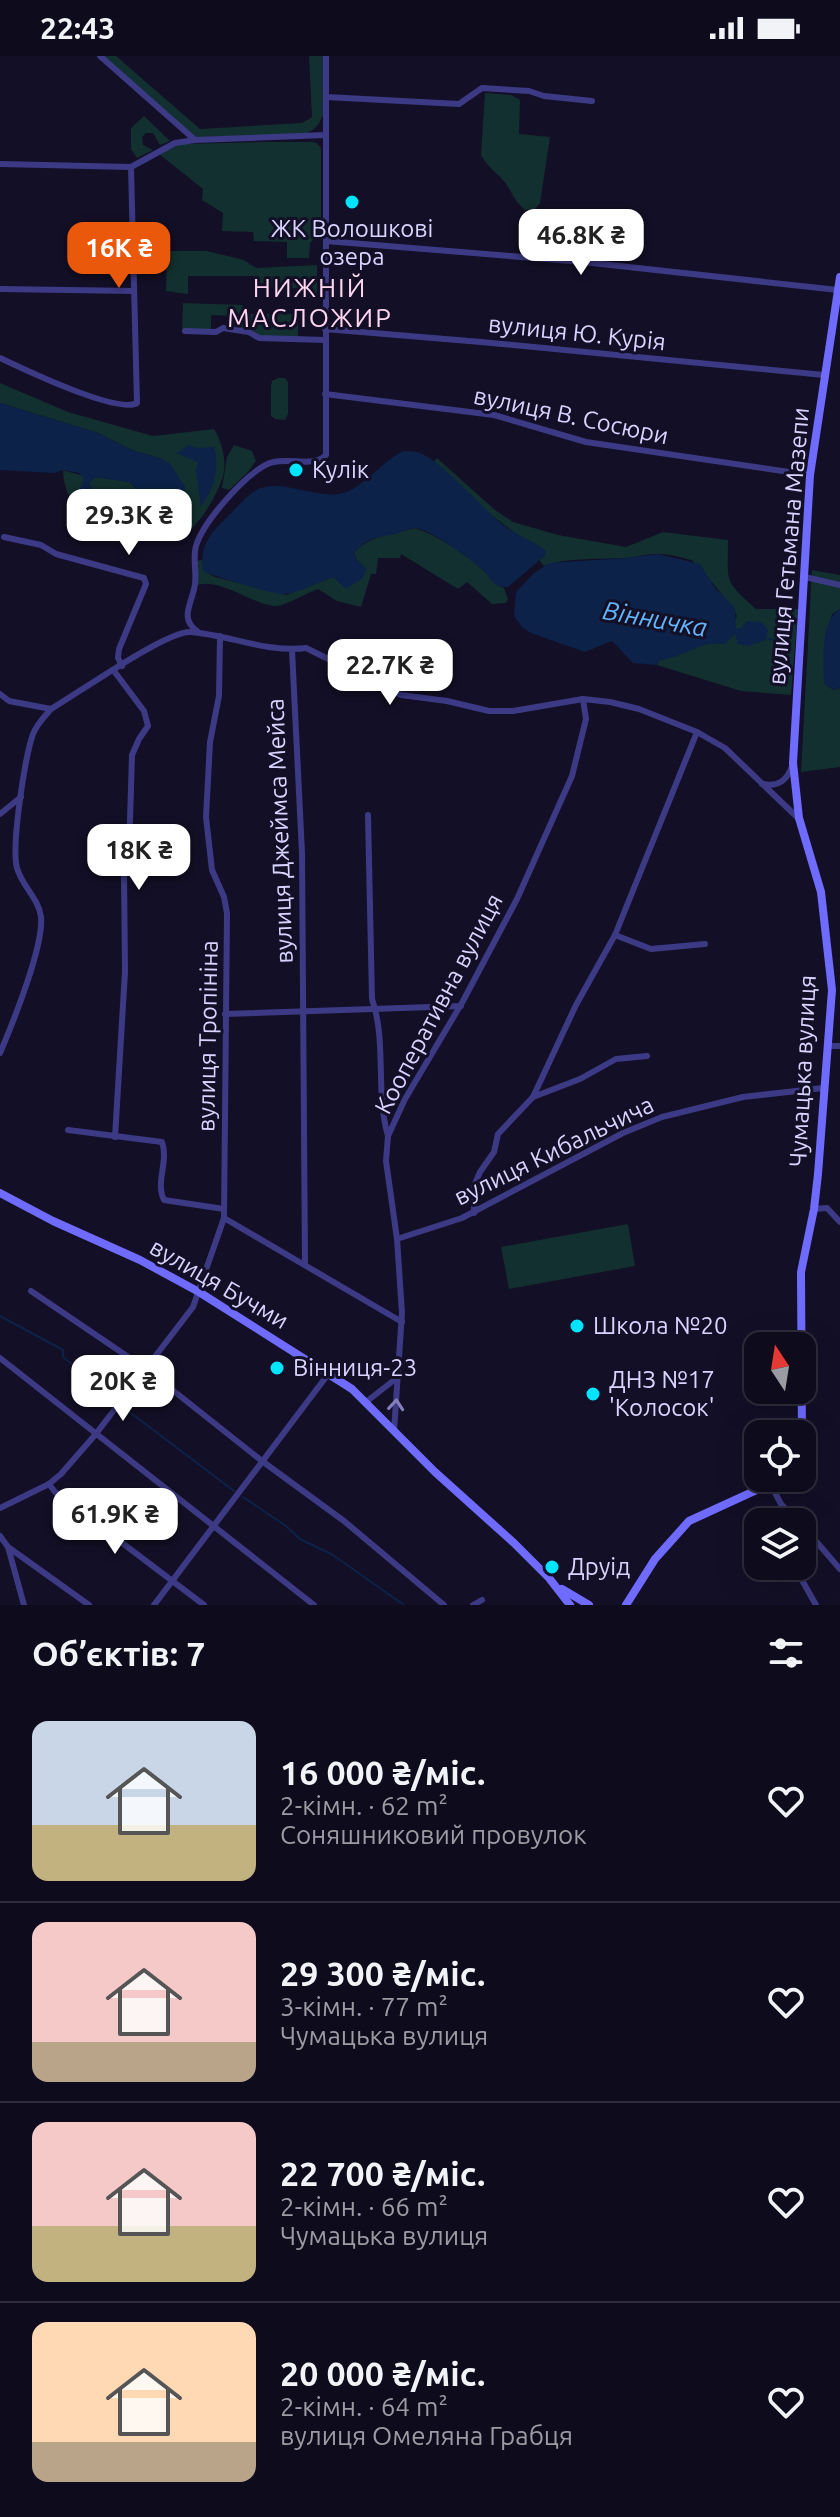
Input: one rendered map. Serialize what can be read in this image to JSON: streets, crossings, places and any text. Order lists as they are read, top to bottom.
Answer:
{
  "streets": {
    "street": [
      "вулиця Ю. Курія",
      "вулиця В. Сосюри",
      "вулиця Гетьмана Мазепи",
      "вулиця Джеймса Мейса",
      "Кооперативна вулиця",
      "вулиця Тропініна",
      "Чумацька вулиця",
      "вулиця Кибальчича",
      "вулиця Бучми"
    ]
  },
  "crossings": [
    ["вулиця Ю. Курія", "вулиця Гетьмана Мазепи"],
    ["вулиця В. Сосюри", "вулиця Гетьмана Мазепи"],
    ["вулиця Гетьмана Мазепи", "Чумацька вулиця"],
    ["Кооперативна вулиця", "вулиця Кибальчича"],
    ["Кооперативна вулиця", "вулиця Бучми"],
    ["вулиця Тропініна", "вулиця Бучми"],
    ["Чумацька вулиця", "вулиця Кибальчича"]
  ],
  "districts": ["НИЖНІЙ МАСЛОЖИР"],
  "water": ["Вінничка"],
  "places": [
    "ЖК Волошкові озера",
    "Кулік",
    "Школа №20",
    "Вінниця-23",
    "ДНЗ №17 'Колосок'",
    "Друід"
  ],
  "north": "top",
  "page": {
    "status": "22:43",
    "price": [
      "46.8K ₴",
      "16K ₴",
      "29.3K ₴",
      "22.7K ₴",
      "18K ₴",
      "20K ₴",
      "61.9K ₴"
    ],
    "heading": "Об’єктів: 7",
    "list": [
      {
        "name": "16 000 ₴/міс.",
        "note": "2-кімн. · 62 m² · Соняшниковий провулок"
      },
      {
        "name": "29 300 ₴/міс.",
        "note": "3-кімн. · 77 m² · Чумацька вулиця"
      },
      {
        "name": "22 700 ₴/міс.",
        "note": "2-кімн. · 66 m² · Чумацька вулиця"
      },
      {
        "name": "20 000 ₴/міс.",
        "note": "2-кімн. · 64 m² · вулиця Омеляна Грабця"
      }
    ]
  }
}
